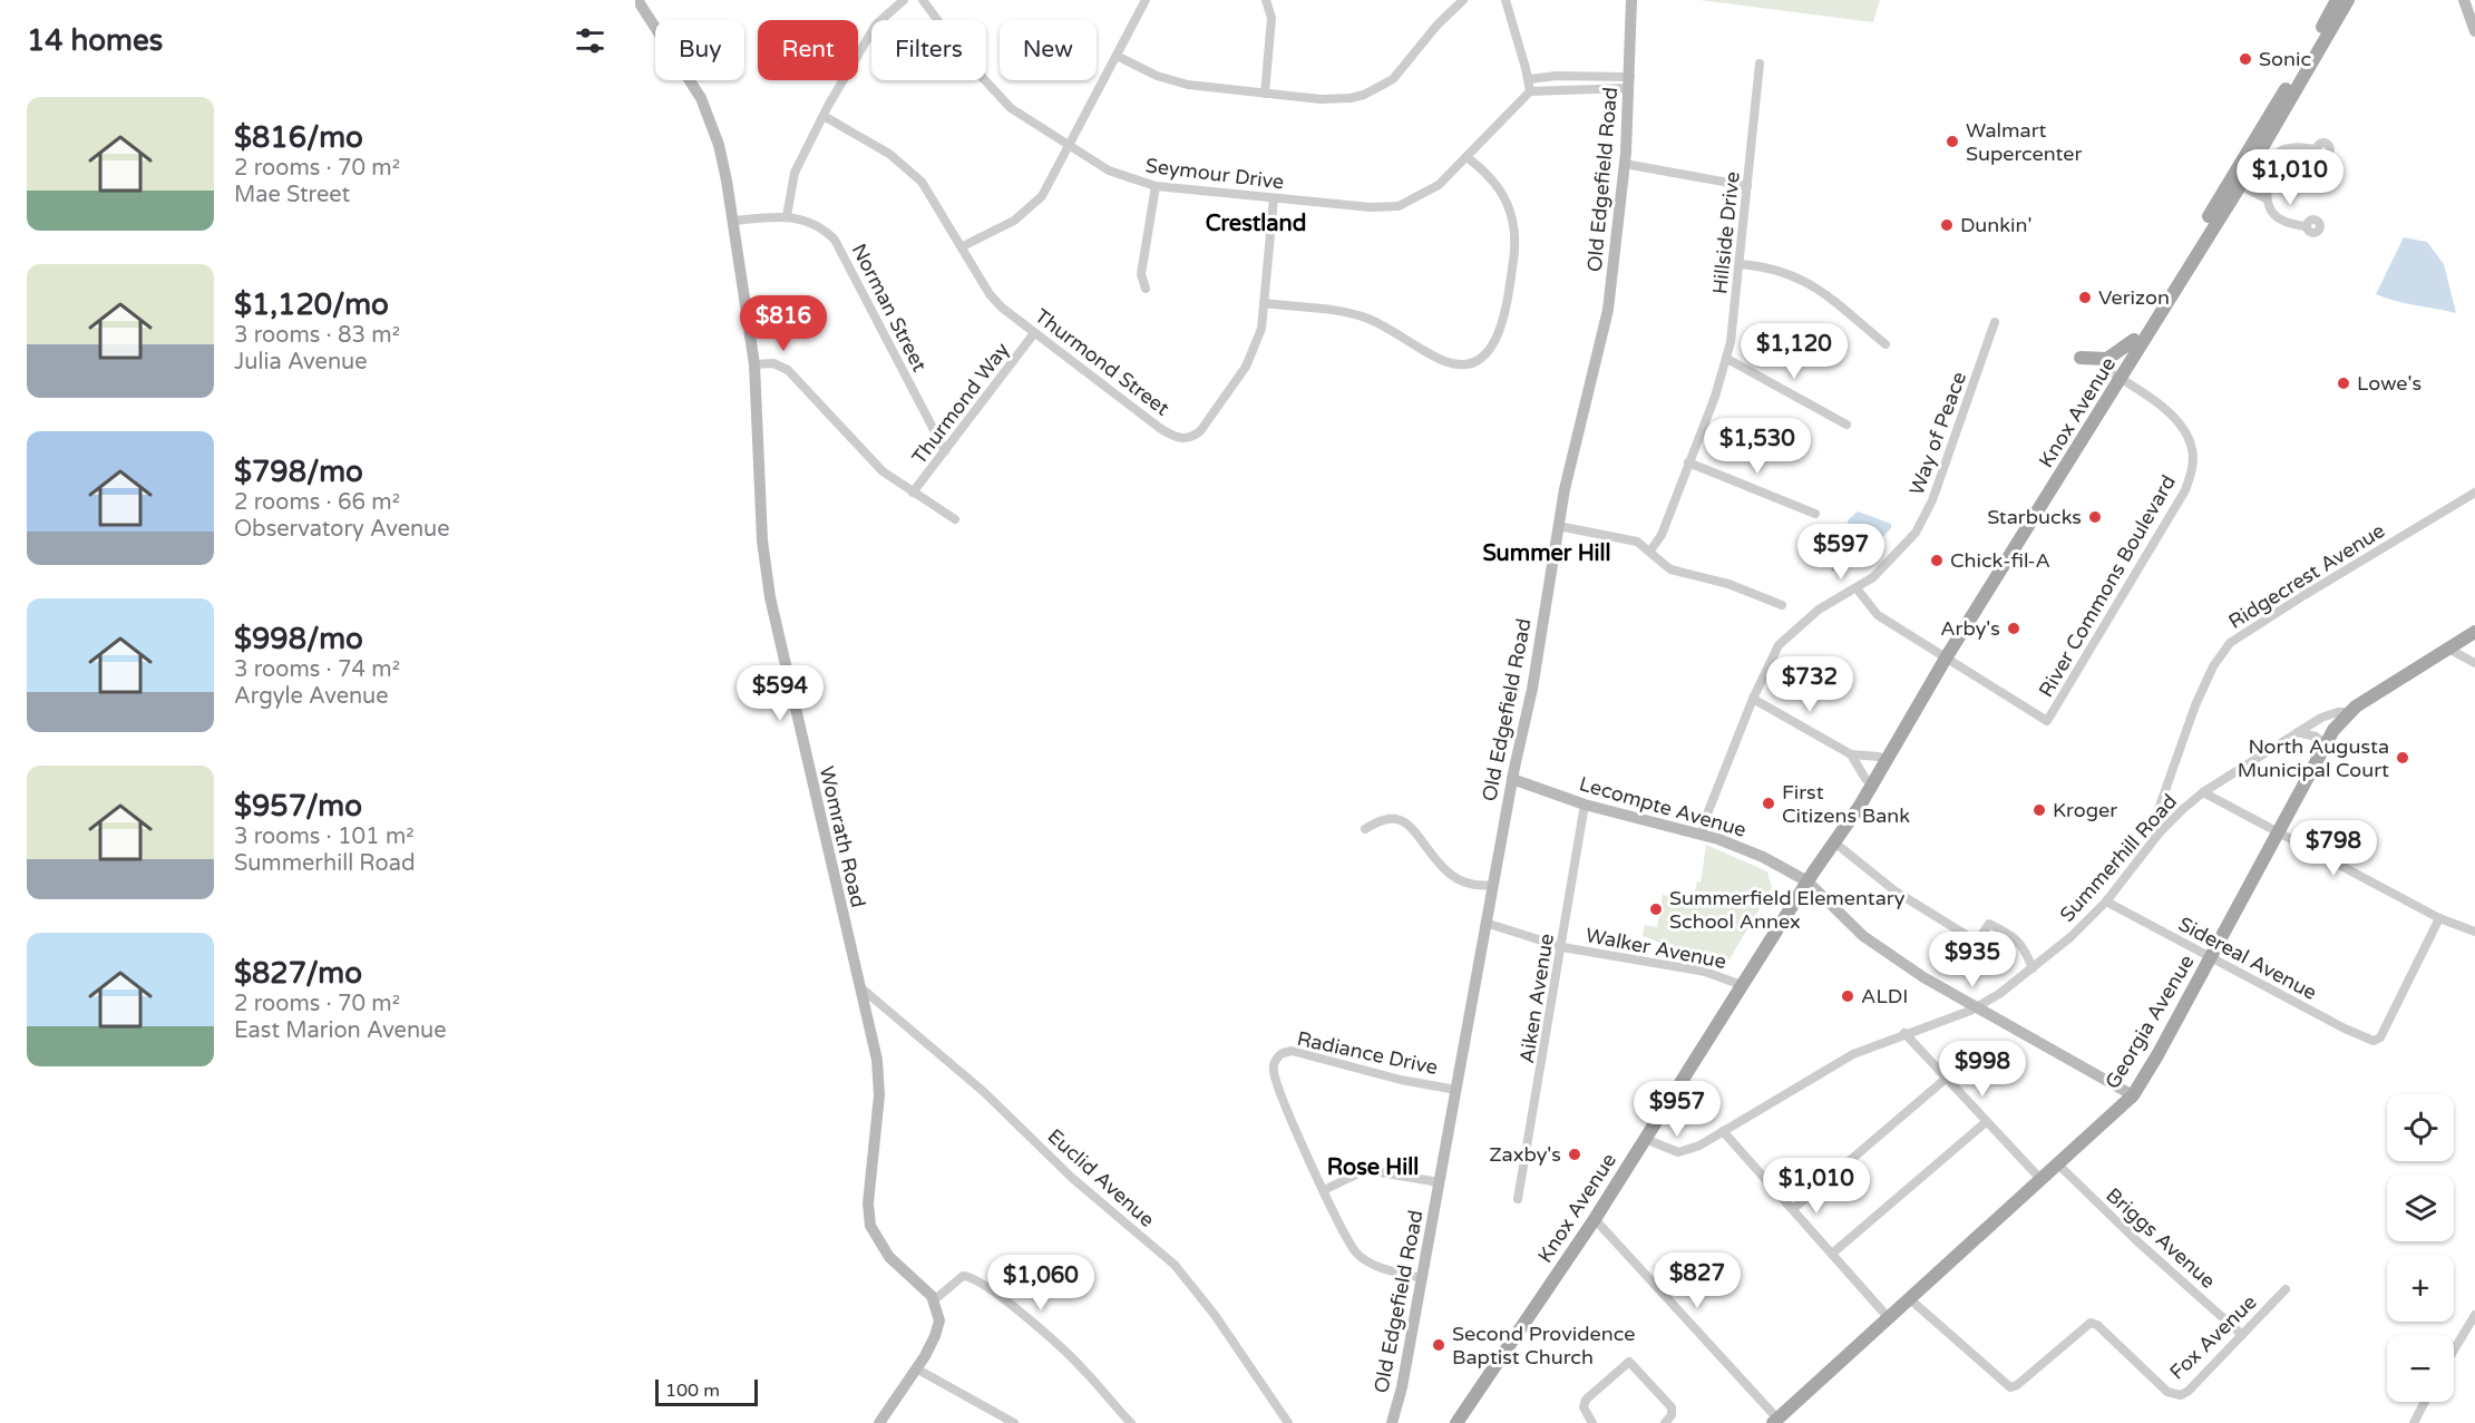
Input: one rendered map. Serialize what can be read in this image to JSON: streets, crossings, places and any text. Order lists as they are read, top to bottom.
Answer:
{
  "streets": {
    "main road": ["Knox Avenue", "Georgia Avenue"],
    "street": [
      "Seymour Drive",
      "Old Edgefield Road",
      "Hillside Drive",
      "Norman Street",
      "Thurmond Street",
      "Thurmond Way",
      "Way of Peace",
      "Ridgecrest Avenue",
      "River Commons Boulevard",
      "Lecompte Avenue",
      "Womrath Road",
      "Summerhill Road",
      "Walker Avenue",
      "Sidereal Avenue",
      "Aiken Avenue",
      "Radiance Drive",
      "Euclid Avenue",
      "Briggs Avenue",
      "Fox Avenue"
    ]
  },
  "crossings": [
    ["Seymour Drive", "Thurmond Street"],
    ["Old Edgefield Road", "Lecompte Avenue"],
    ["Old Edgefield Road", "Walker Avenue"],
    ["Old Edgefield Road", "Radiance Drive"],
    ["Norman Street", "Thurmond Way"],
    ["Norman Street", "Womrath Road"],
    ["Thurmond Street", "Thurmond Way"],
    ["Knox Avenue", "River Commons Boulevard"],
    ["Knox Avenue", "Lecompte Avenue"],
    ["Knox Avenue", "Summerhill Road"],
    ["Knox Avenue", "Walker Avenue"],
    ["Way of Peace", "Lecompte Avenue"],
    ["Ridgecrest Avenue", "Summerhill Road"],
    ["Lecompte Avenue", "Summerhill Road"],
    ["Lecompte Avenue", "Aiken Avenue"],
    ["Lecompte Avenue", "Georgia Avenue"],
    ["Womrath Road", "Euclid Avenue"],
    ["Summerhill Road", "Sidereal Avenue"],
    ["Summerhill Road", "Georgia Avenue"],
    ["Walker Avenue", "Aiken Avenue"],
    ["Sidereal Avenue", "Georgia Avenue"],
    ["Georgia Avenue", "Briggs Avenue"],
    ["Georgia Avenue", "Fox Avenue"],
    ["Briggs Avenue", "Fox Avenue"]
  ],
  "districts": ["Crestland", "Summer Hill", "Rose Hill"],
  "places": [
    "Sonic",
    "Walmart Supercenter",
    "Dunkin'",
    "Verizon",
    "Lowe's",
    "Starbucks",
    "Chick-fil-A",
    "Arby's",
    "North Augusta Municipal Court",
    "First Citizens Bank",
    "Kroger",
    "Summerfield Elementary School Annex",
    "ALDI",
    "Zaxby's",
    "Second Providence Baptist Church"
  ],
  "scale_bar": "100 m",
  "page": {
    "heading": "14 homes",
    "chip": [
      "Buy",
      "Rent",
      "Filters",
      "New"
    ],
    "list": [
      {
        "name": "$816/mo",
        "note": "2 rooms · 70 m² · Mae Street"
      },
      {
        "name": "$1,120/mo",
        "note": "3 rooms · 83 m² · Julia Avenue"
      },
      {
        "name": "$798/mo",
        "note": "2 rooms · 66 m² · Observatory Avenue"
      },
      {
        "name": "$998/mo",
        "note": "3 rooms · 74 m² · Argyle Avenue"
      },
      {
        "name": "$957/mo",
        "note": "3 rooms · 101 m² · Summerhill Road"
      },
      {
        "name": "$827/mo",
        "note": "2 rooms · 70 m² · East Marion Avenue"
      }
    ],
    "price": [
      "$1,010",
      "$816",
      "$1,120",
      "$1,530",
      "$597",
      "$732",
      "$594",
      "$798",
      "$935",
      "$998",
      "$957",
      "$1,010",
      "$827",
      "$1,060"
    ],
    "map_buttons": ["+", "−"],
    "scale": "100 m"
  }
}
